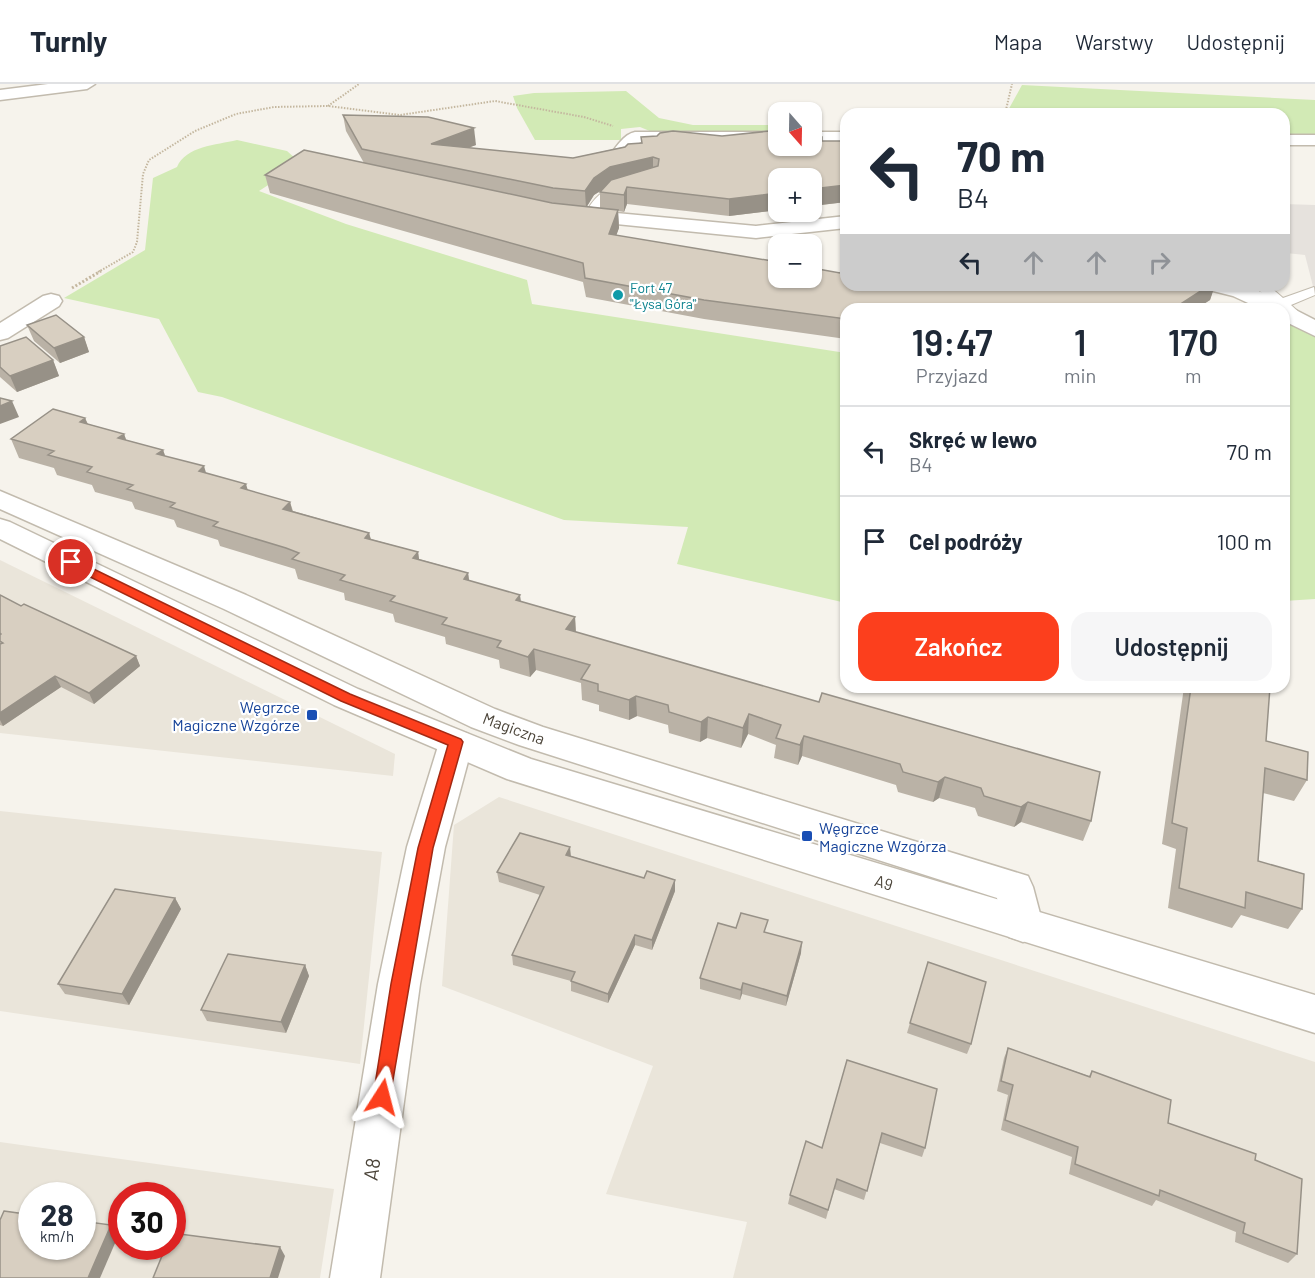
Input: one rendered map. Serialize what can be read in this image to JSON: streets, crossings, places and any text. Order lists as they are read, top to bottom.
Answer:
{
  "streets": {
    "street": ["Magiczna", "A9", "A8"]
  },
  "crossings": [
    ["Magiczna", "A9"],
    ["A9", "A8"]
  ],
  "places": {
    "other": ["Fort 47 \"Łysa Góra\""],
    "transit": ["Węgrzce Magiczne Wzgórze", "Węgrzce Magiczne Wzgórza"]
  },
  "north": "bottom",
  "page": {
    "header": "Turnly",
    "nav": ["Mapa", "Warstwy", "Udostępnij"],
    "map_buttons": ["+", "−"],
    "turn": ["70 m", "B4"],
    "eta": [
      "19:47",
      "Przyjazd",
      "1",
      "min",
      "170",
      "m"
    ],
    "list": [
      {
        "name": "Skręć w lewo",
        "note": "B4",
        "value": "70 m"
      },
      {
        "name": "Cel podróży",
        "value": "100 m"
      }
    ],
    "buttons": ["Zakończ", "Udostępnij"],
    "speed": "28 km/h",
    "limit": "30"
  }
}
